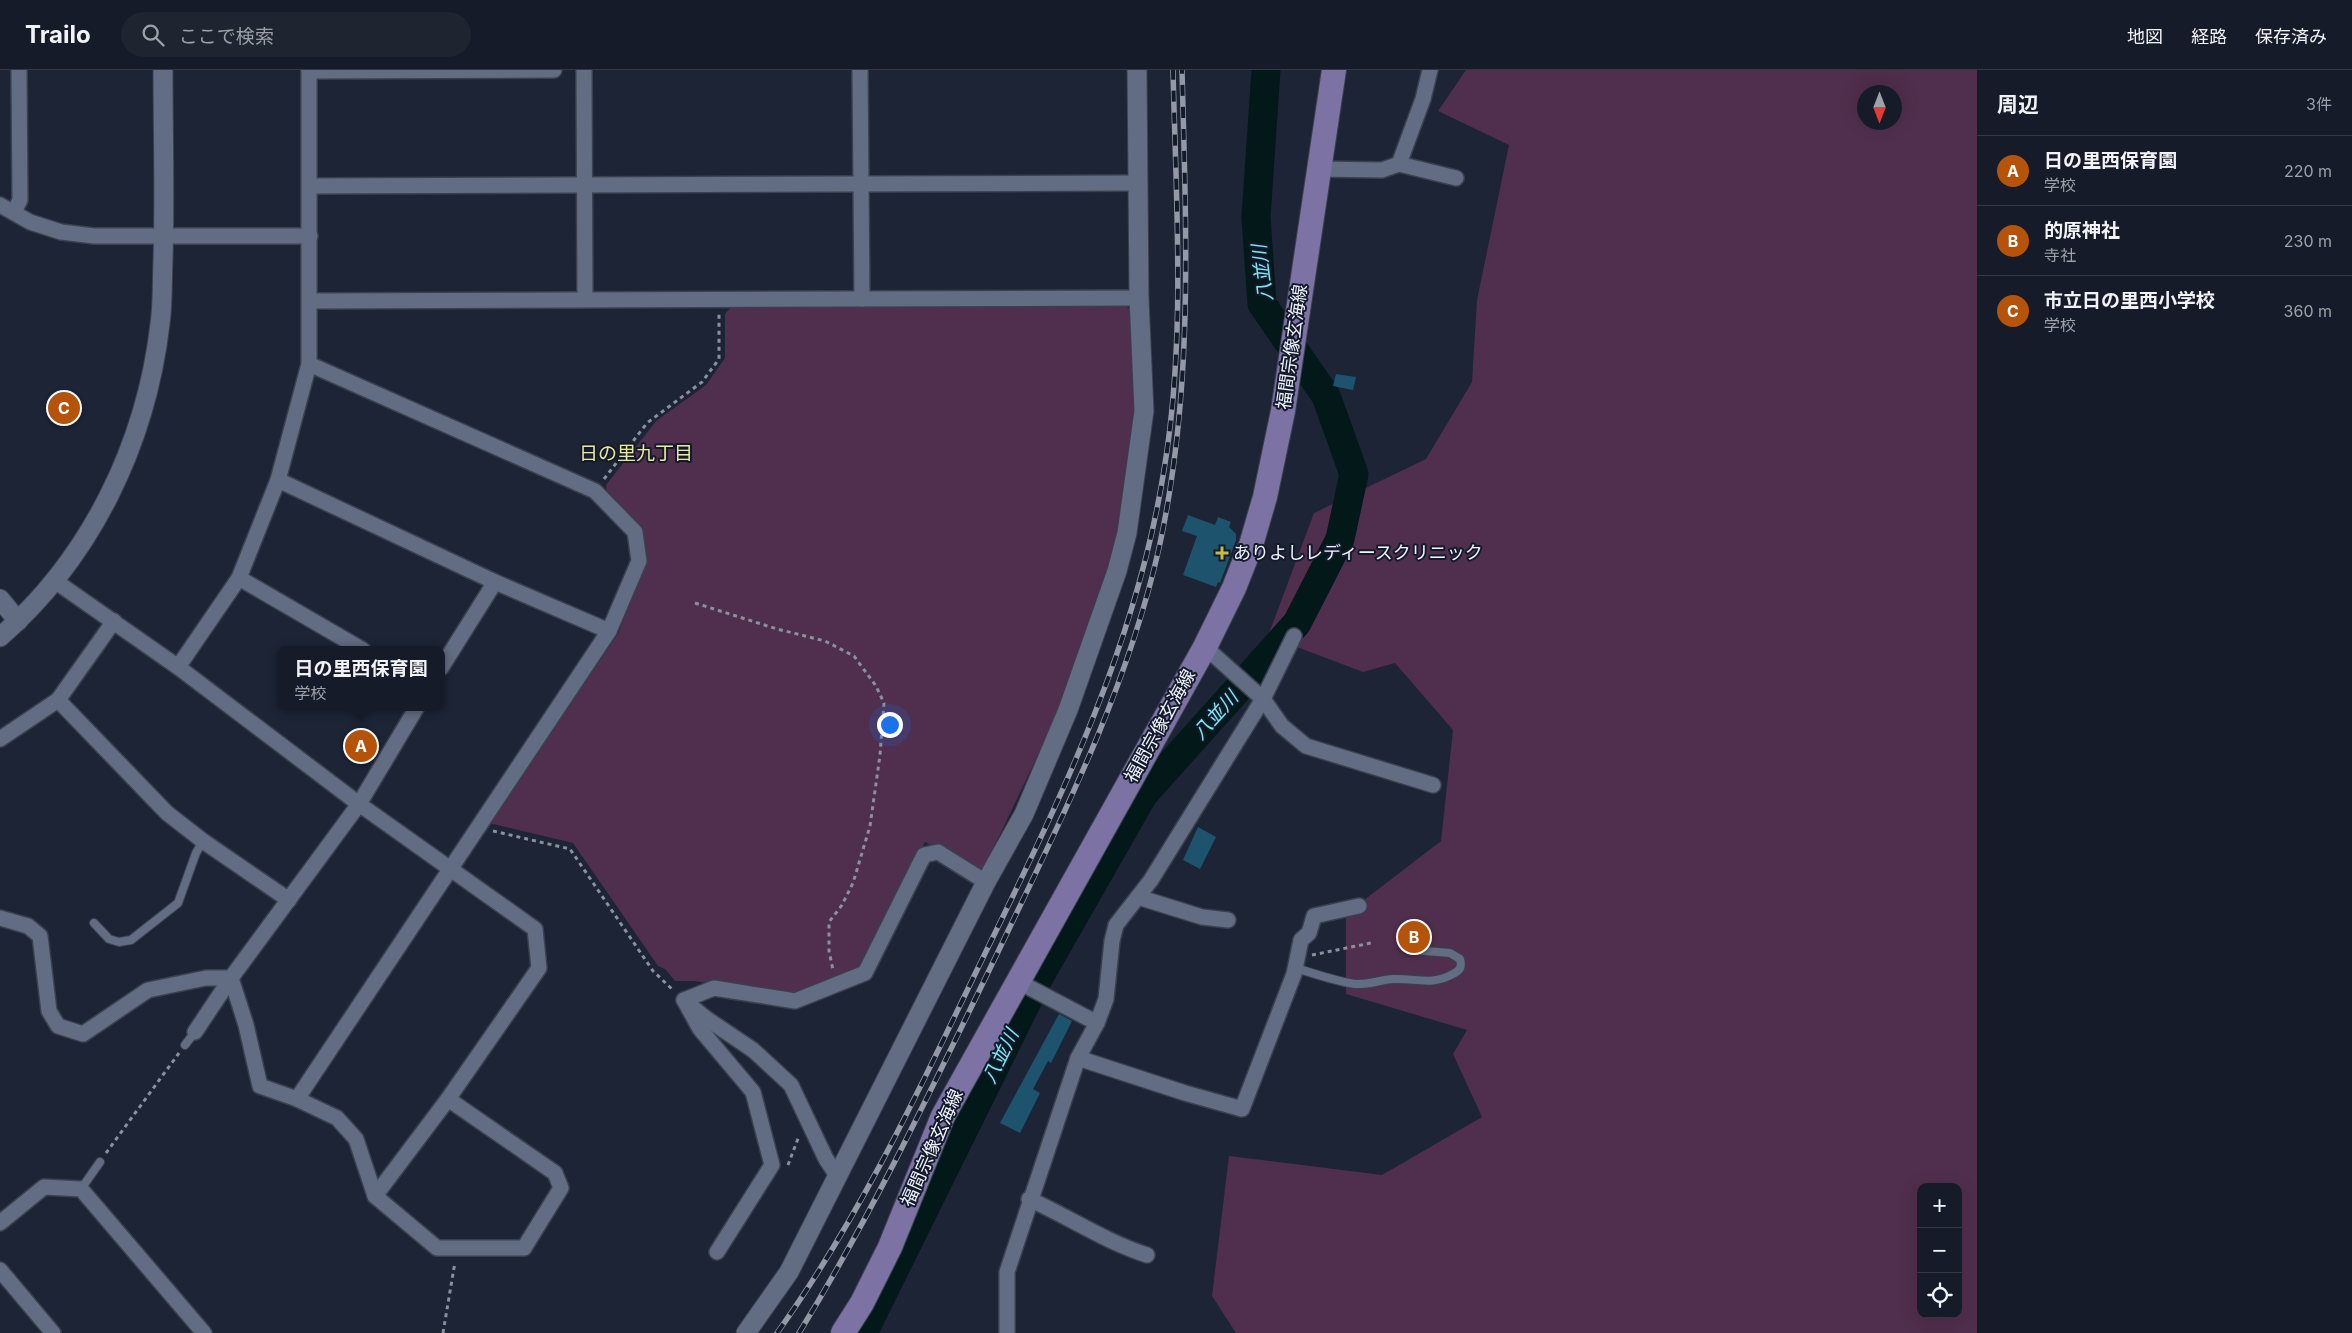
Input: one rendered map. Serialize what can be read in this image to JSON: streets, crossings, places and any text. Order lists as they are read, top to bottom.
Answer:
{
  "streets": {
    "main road": ["福間宗像玄海線"]
  },
  "districts": ["日の里九丁目"],
  "water": ["八並川"],
  "places": {
    "health": ["ありよしレディースクリニック"]
  },
  "north": "bottom",
  "page": {
    "header": "Trailo",
    "search": "ここで検索",
    "nav": ["地図", "経路", "保存済み"],
    "heading": ["周辺", "3件"],
    "list": [
      {
        "mark": "A",
        "name": "日の里西保育園",
        "note": "学校",
        "value": "220 m"
      },
      {
        "mark": "B",
        "name": "的原神社",
        "note": "寺社",
        "value": "230 m"
      },
      {
        "mark": "C",
        "name": "市立日の里西小学校",
        "note": "学校",
        "value": "360 m"
      }
    ],
    "pins": ["C", "A", "B"],
    "popup": ["日の里西保育園", "学校"],
    "map_buttons": ["+", "−"]
  }
}
